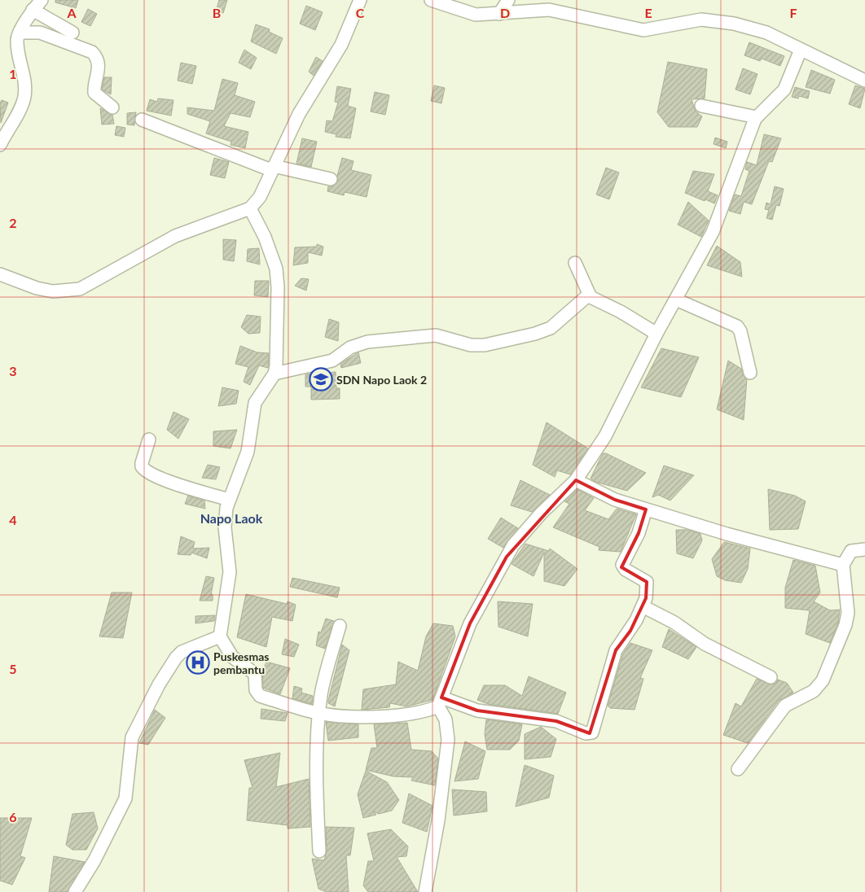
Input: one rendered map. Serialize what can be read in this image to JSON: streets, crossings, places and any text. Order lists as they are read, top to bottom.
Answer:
{
  "districts": ["Napo Laok"],
  "places": {
    "school or university": ["SDN Napo Laok 2"],
    "hospital": ["Puskesmas pembantu"]
  },
  "grid": {
    "columns": [
      "A",
      "B",
      "C",
      "D",
      "E",
      "F"
    ],
    "rows": [
      "1",
      "2",
      "3",
      "4",
      "5",
      "6"
    ]
  }
}
